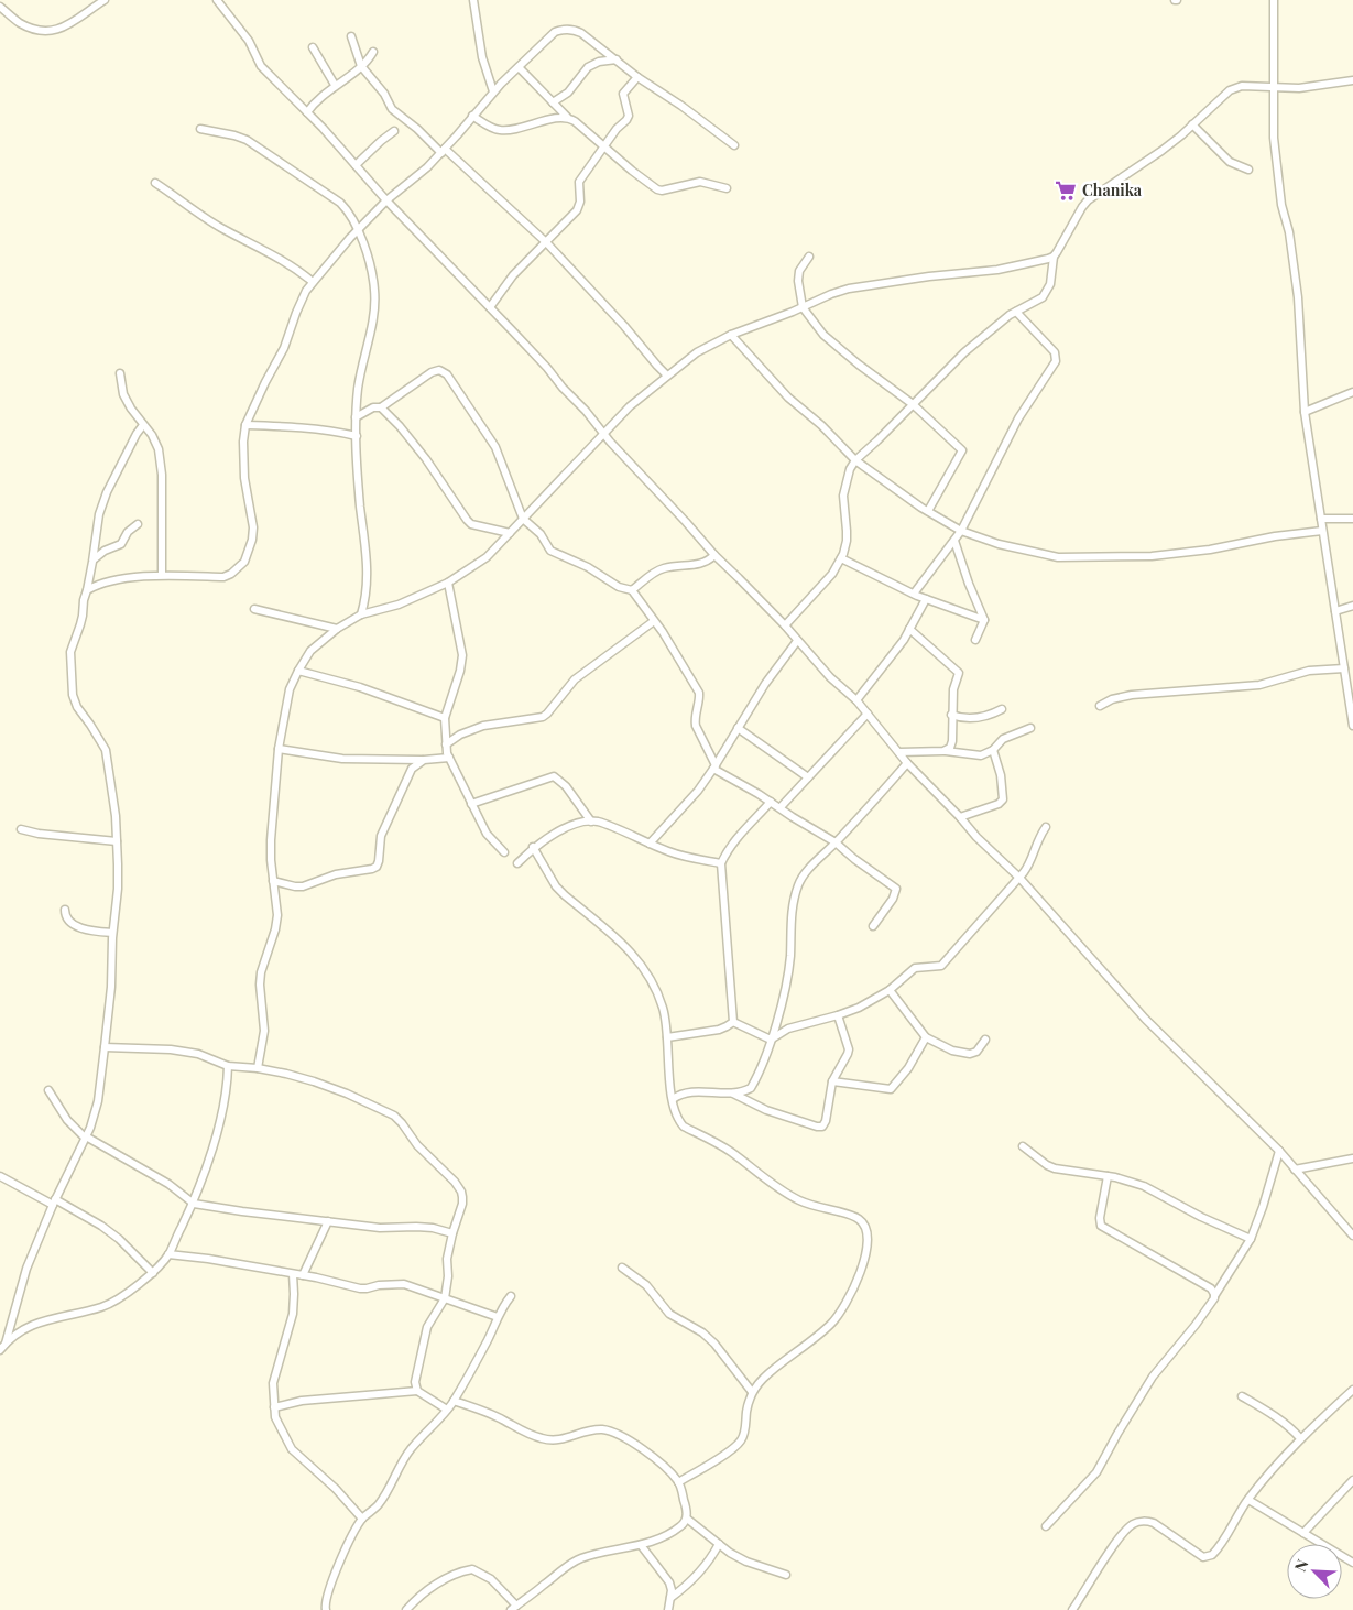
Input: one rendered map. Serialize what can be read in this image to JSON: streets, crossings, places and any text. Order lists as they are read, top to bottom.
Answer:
{
  "places": {
    "supermarket": ["Chanika"]
  },
  "north": "top left"
}
